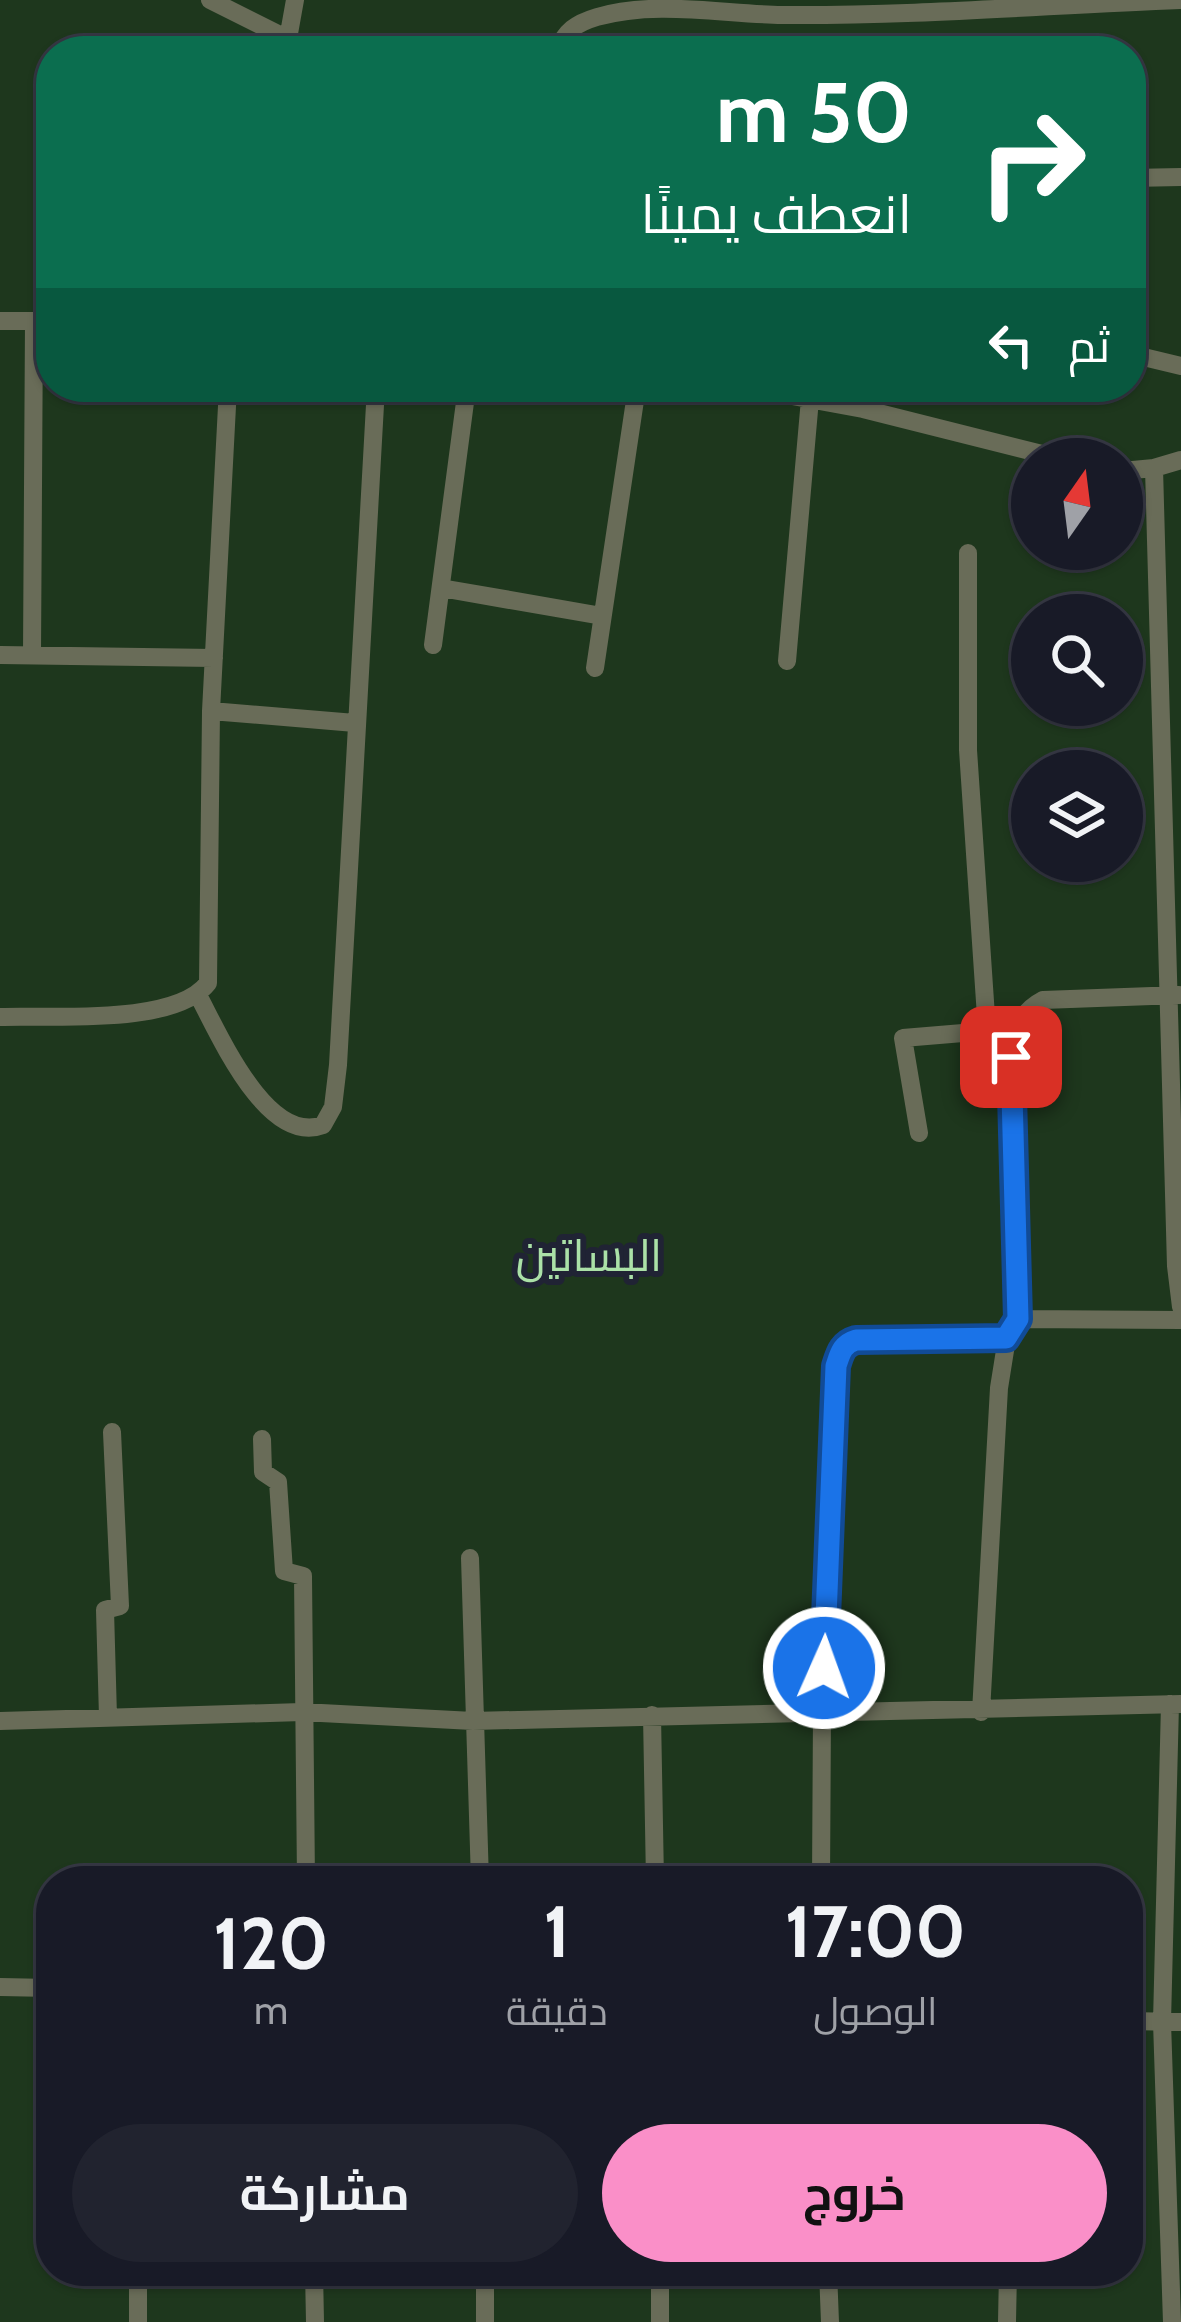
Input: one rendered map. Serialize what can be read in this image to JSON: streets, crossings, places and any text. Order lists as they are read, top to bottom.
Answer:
{
  "parks": ["البساتين"],
  "north": "top",
  "page": {
    "turn": ["50 m", "انعطف يمينًا"],
    "then": "ثم",
    "eta": [
      "17:00",
      "الوصول",
      "1",
      "دقيقة",
      "120",
      "m"
    ],
    "buttons": ["خروج", "مشاركة"]
  }
}
